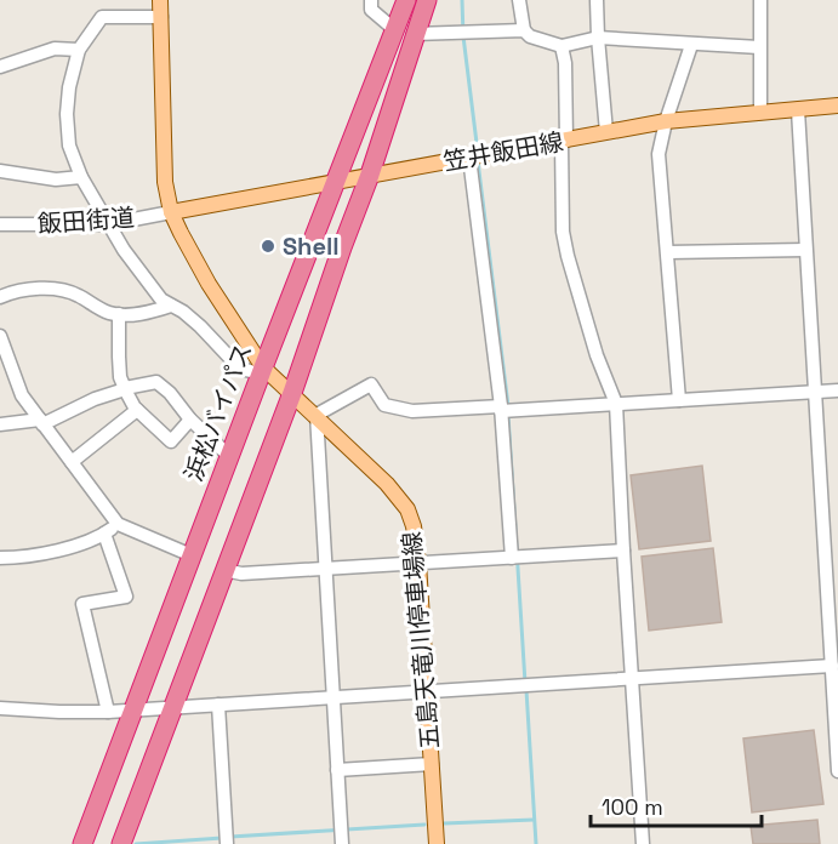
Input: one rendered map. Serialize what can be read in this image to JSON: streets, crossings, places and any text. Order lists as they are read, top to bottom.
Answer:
{
  "streets": {
    "highway": ["浜松バイパス"],
    "main road": ["笠井飯田線", "五島天竜川停車場線"],
    "street": ["飯田街道"]
  },
  "crossings": [
    ["笠井飯田線", "飯田街道"],
    ["笠井飯田線", "浜松バイパス"],
    ["笠井飯田線", "五島天竜川停車場線"],
    ["飯田街道", "五島天竜川停車場線"],
    ["浜松バイパス", "五島天竜川停車場線"]
  ],
  "places": ["Shell"],
  "scale_bar": "100 m"
}
